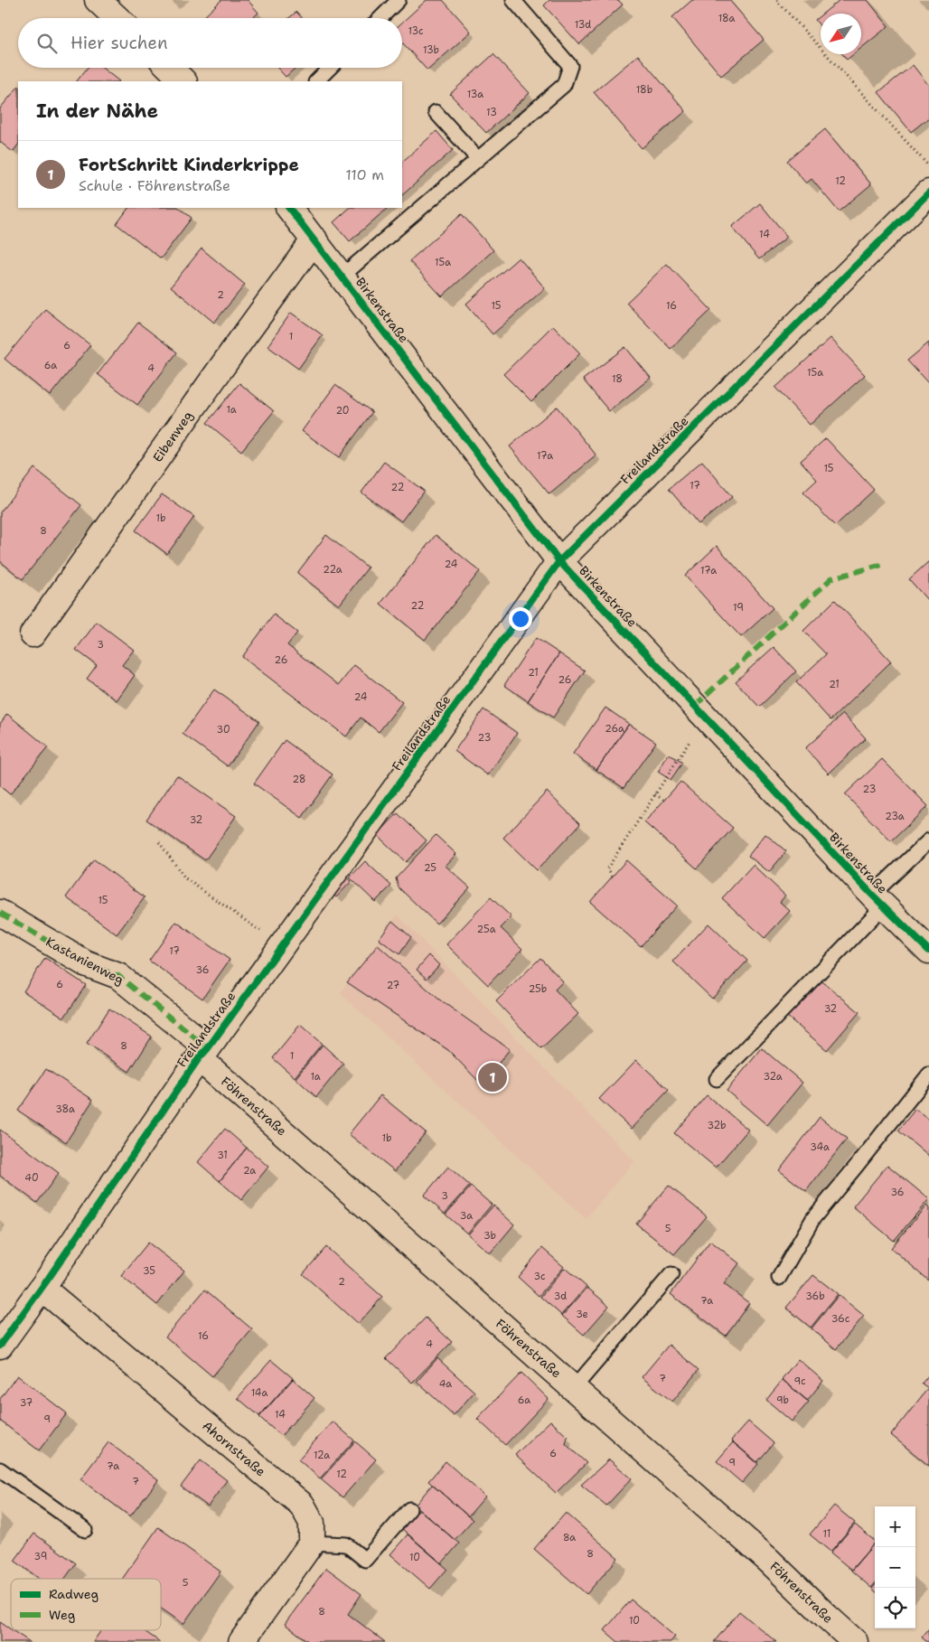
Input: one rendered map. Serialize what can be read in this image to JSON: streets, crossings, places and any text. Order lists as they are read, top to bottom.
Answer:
{
  "streets": {
    "street": [
      "Birkenstraße",
      "Eibenweg",
      "Freilandstraße",
      "Kastanienweg",
      "Föhrenstraße",
      "Ahornstraße"
    ]
  },
  "crossings": [
    ["Birkenstraße", "Eibenweg"],
    ["Birkenstraße", "Freilandstraße"],
    ["Freilandstraße", "Kastanienweg"],
    ["Freilandstraße", "Föhrenstraße"],
    ["Freilandstraße", "Ahornstraße"],
    ["Kastanienweg", "Föhrenstraße"]
  ],
  "house_numbers": [
    "18a",
    "13d",
    "13c",
    "13b",
    "18b",
    "13a",
    "13",
    "12",
    "14",
    "15a",
    "2",
    "15",
    "16",
    "1",
    "6",
    "6a",
    "4",
    "15a",
    "18",
    "1a",
    "20",
    "17a",
    "15",
    "17",
    "22",
    "1b",
    "8",
    "24",
    "22a",
    "17a",
    "22",
    "19",
    "3",
    "26",
    "21",
    "26",
    "21",
    "24",
    "26a",
    "30",
    "23",
    "28",
    "23",
    "23a",
    "32",
    "25",
    "15",
    "25a",
    "17",
    "36",
    "6",
    "27",
    "25b",
    "32",
    "8",
    "1",
    "1a",
    "32a",
    "38a",
    "32b",
    "1b",
    "34a",
    "31",
    "2a",
    "40",
    "36",
    "3",
    "3a",
    "5",
    "3b",
    "35",
    "3c",
    "2",
    "3d",
    "36b",
    "7a",
    "3e",
    "36c",
    "16",
    "4",
    "7",
    "9c",
    "4a",
    "14a",
    "6a",
    "9b",
    "37",
    "14",
    "9",
    "6",
    "12a",
    "9",
    "7a",
    "12",
    "7",
    "11",
    "8a",
    "8",
    "39",
    "10",
    "5",
    "8",
    "10"
  ],
  "legend": ["Radweg", "Weg"],
  "north": "bottom left",
  "page": {
    "search": "Hier suchen",
    "heading": "In der Nähe",
    "list": [
      {
        "mark": "1",
        "name": "FortSchritt Kinderkrippe",
        "note": "Schule · Föhrenstraße",
        "value": "110 m"
      }
    ],
    "pins": "1",
    "map_buttons": ["+", "−"]
  }
}
